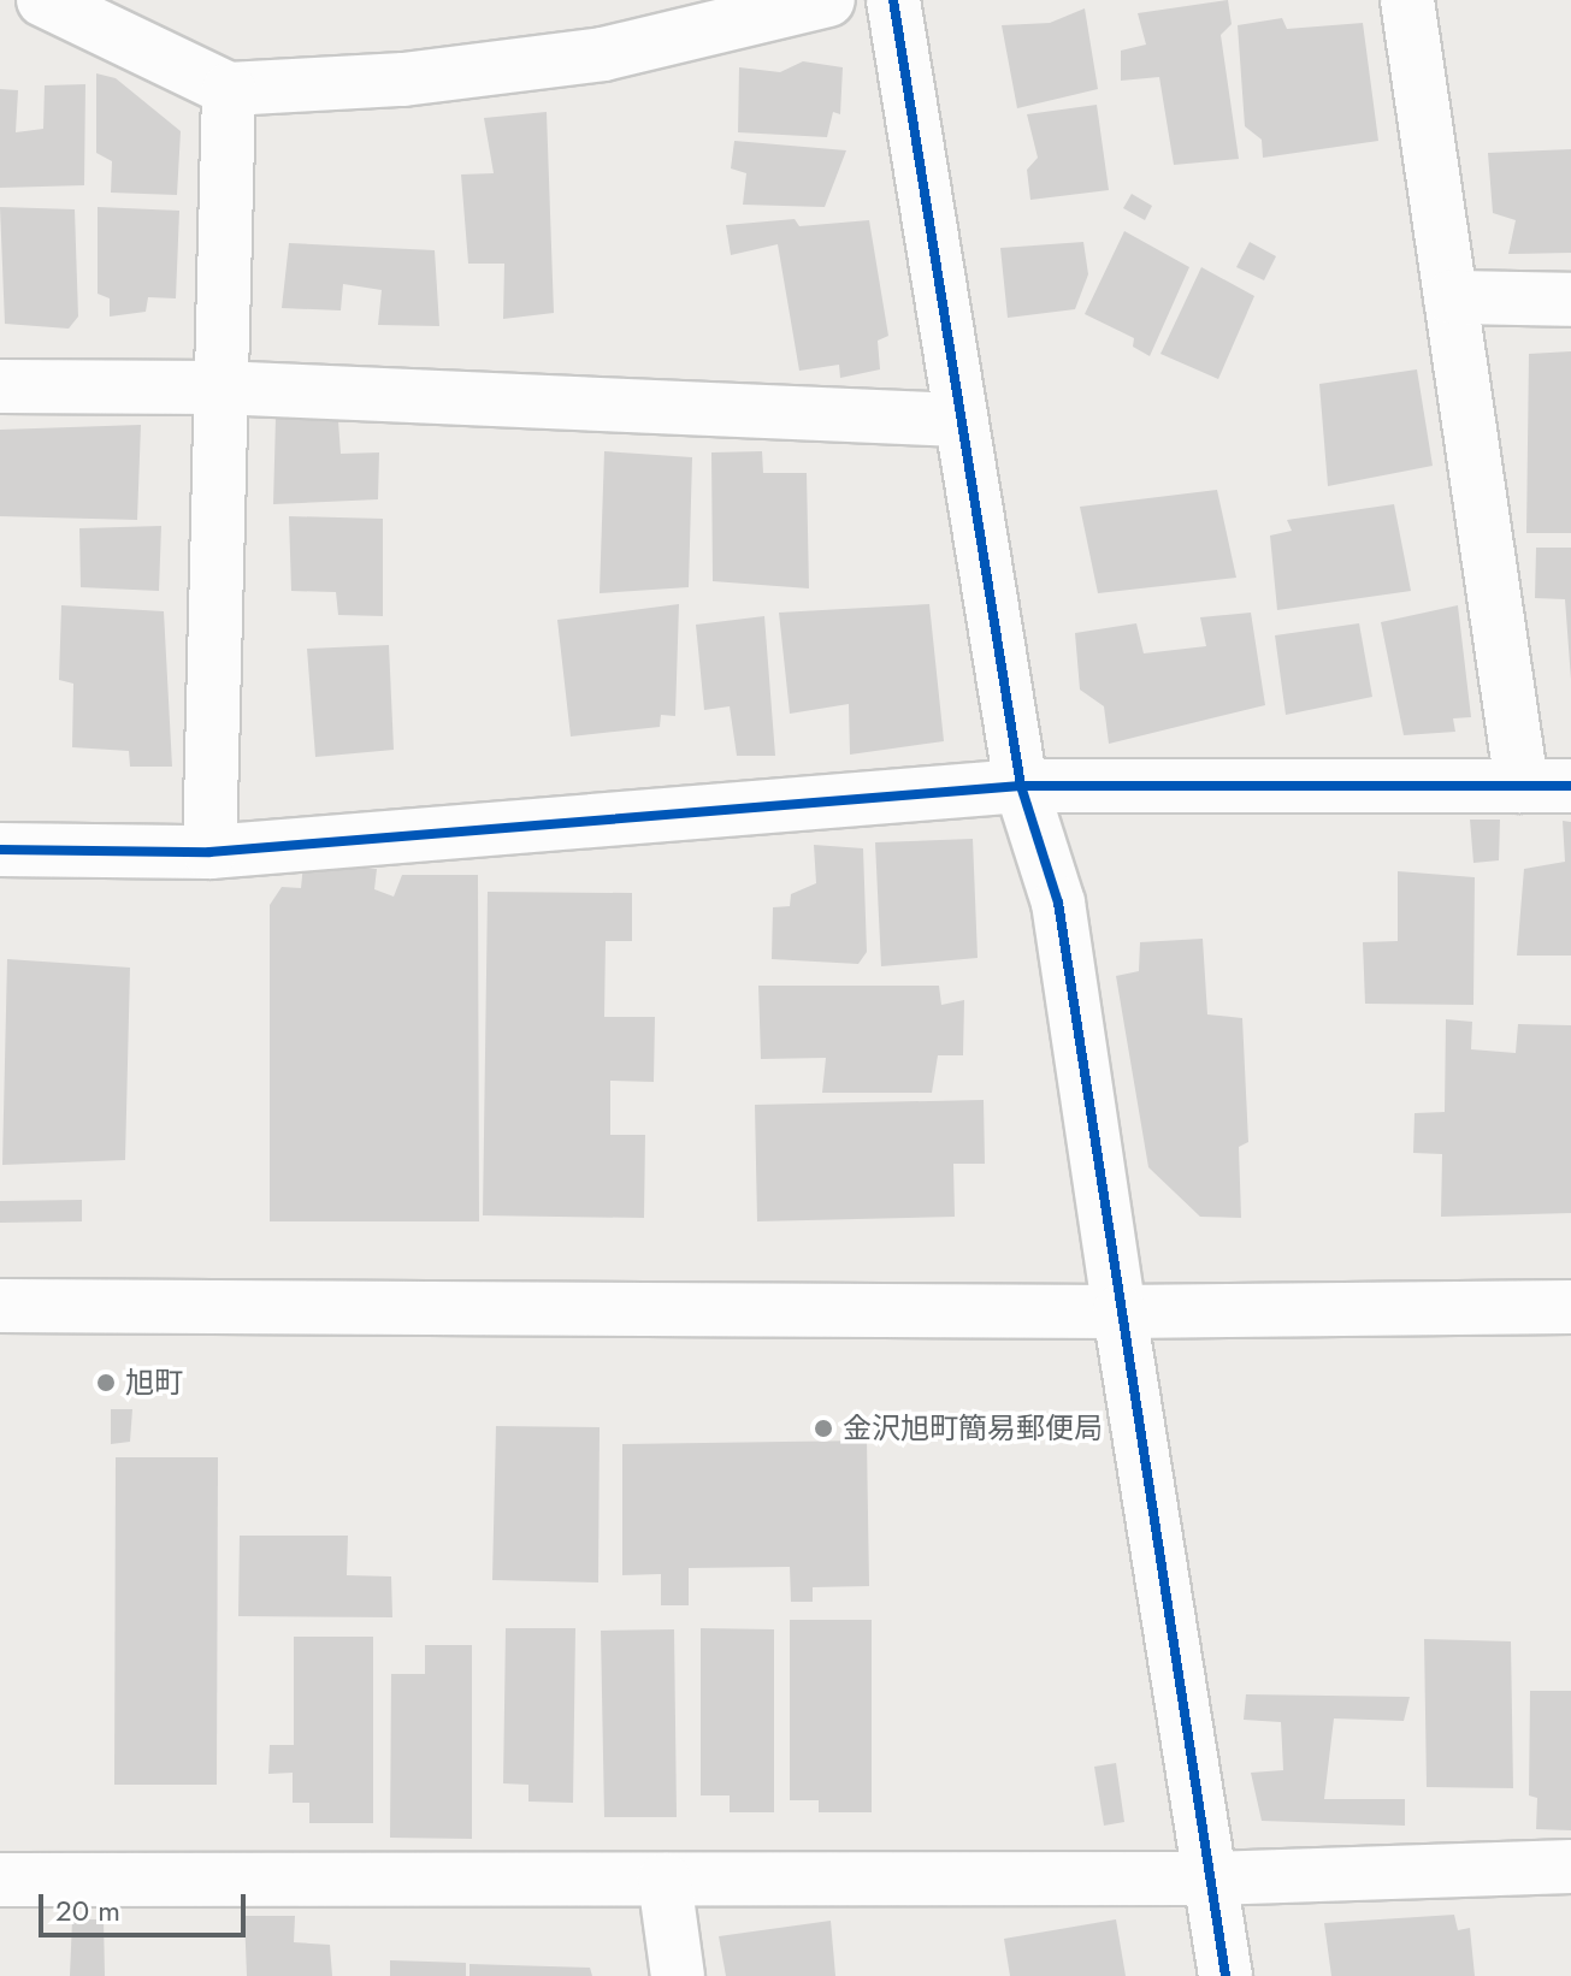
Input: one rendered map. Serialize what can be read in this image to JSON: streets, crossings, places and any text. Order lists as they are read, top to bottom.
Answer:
{
  "places": ["旭町", "金沢旭町簡易郵便局"],
  "scale_bar": "20 m"
}
